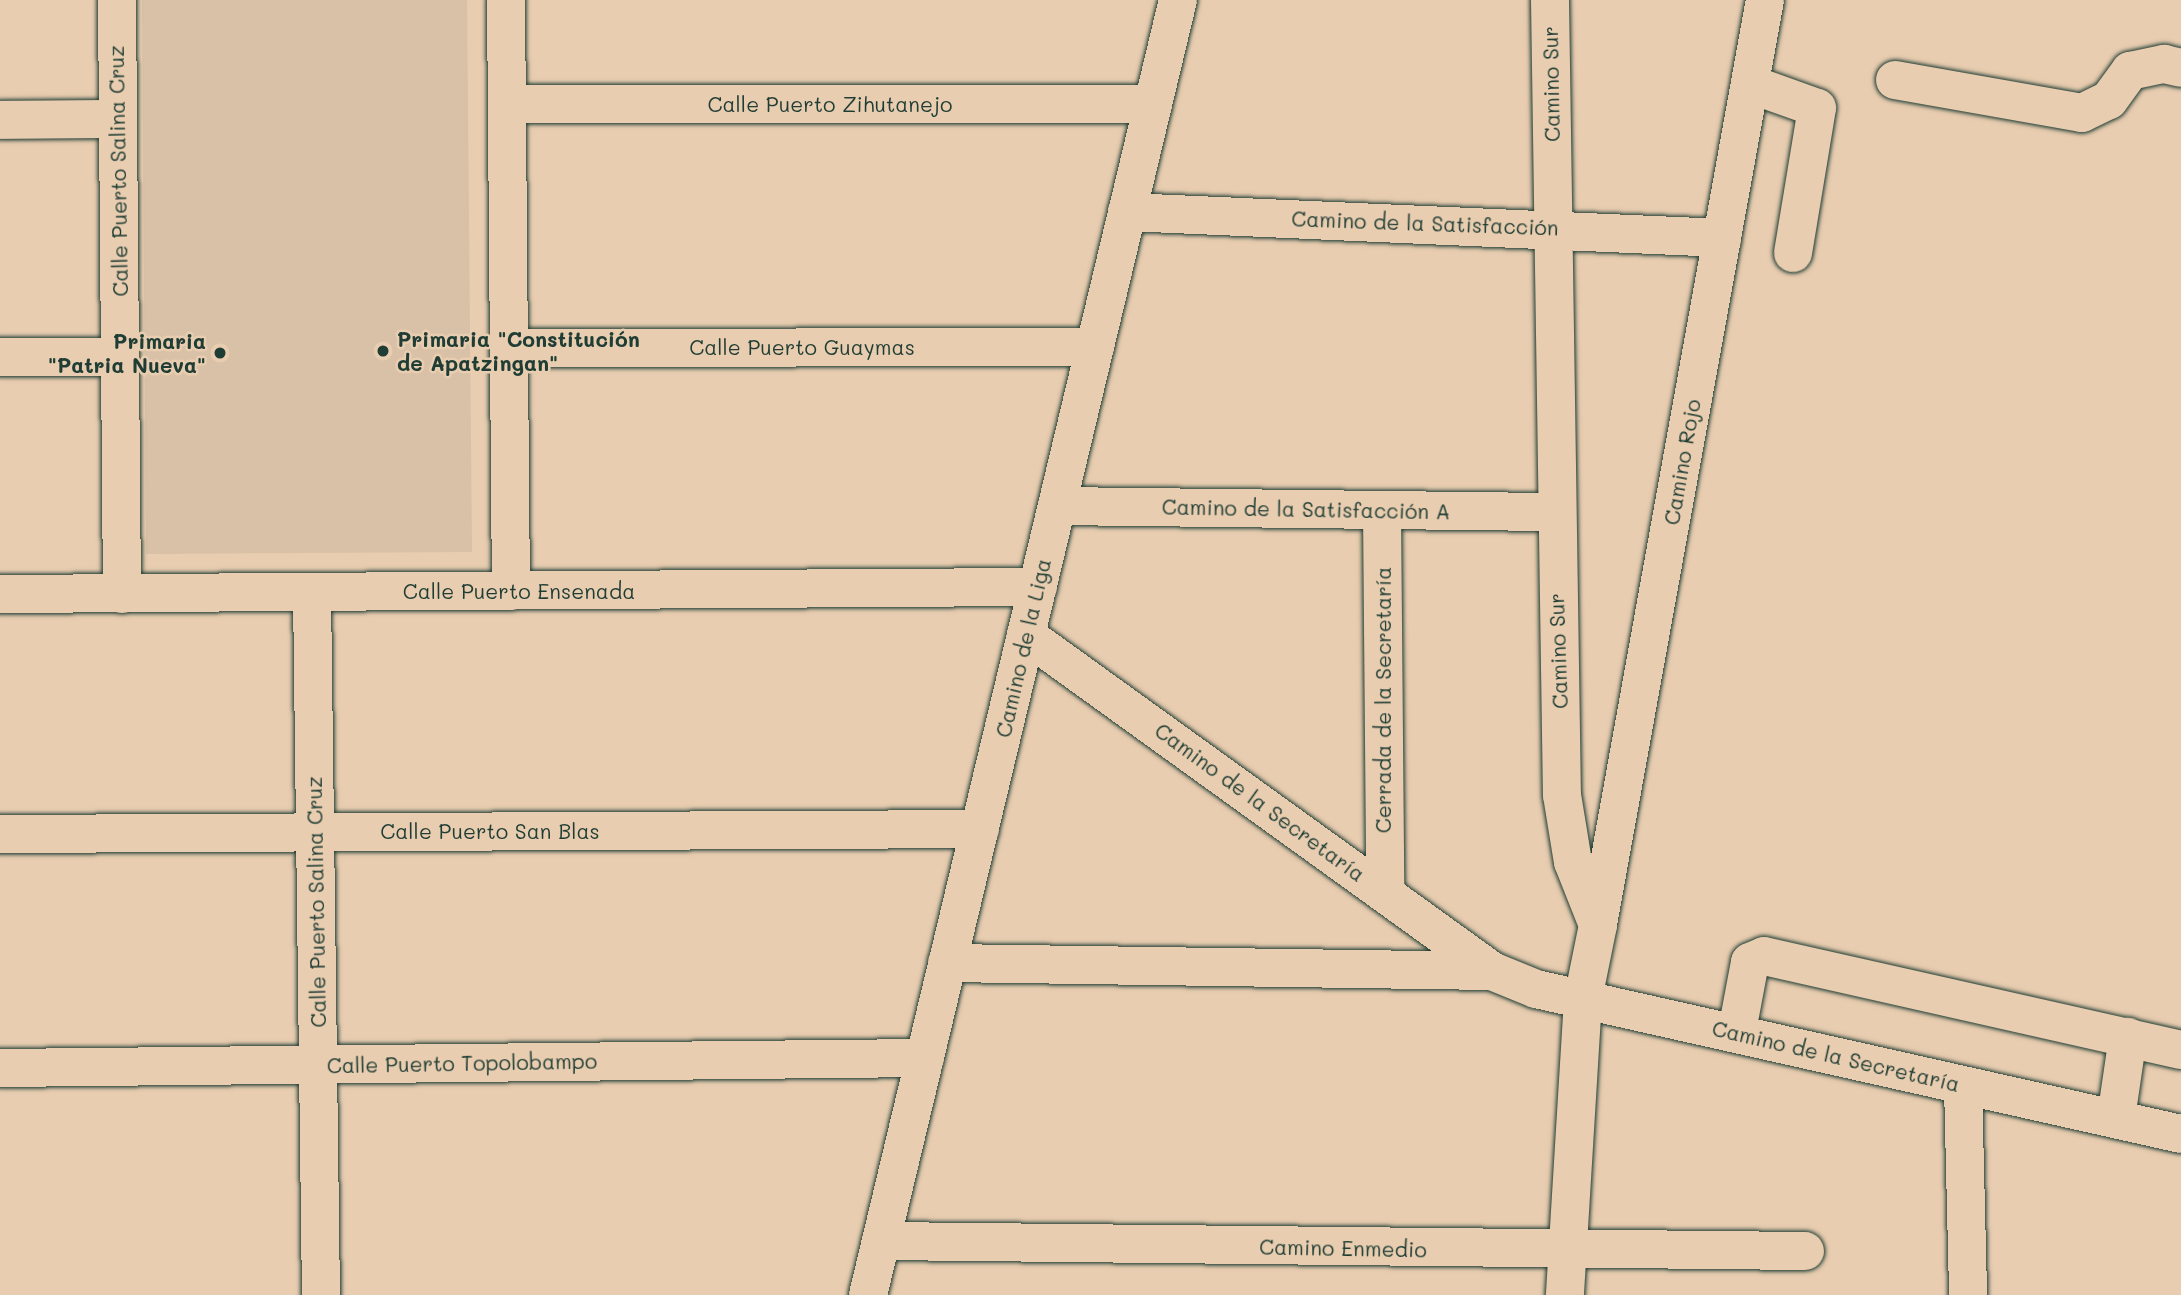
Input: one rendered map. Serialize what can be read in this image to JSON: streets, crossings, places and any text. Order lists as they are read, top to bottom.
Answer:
{
  "streets": {
    "street": [
      "Camino Sur",
      "Calle Puerto Zihutanejo",
      "Calle Puerto Salina Cruz",
      "Camino de la Satisfacción",
      "Calle Puerto Guaymas",
      "Camino Rojo",
      "Camino de la Satisfacción A",
      "Calle Puerto Ensenada",
      "Camino de la Liga",
      "Cerrada de la Secretaría",
      "Camino de la Secretaría",
      "Calle Puerto San Blas",
      "Calle Puerto Topolobampo",
      "Camino Enmedio"
    ]
  },
  "crossings": [
    ["Camino Sur", "Camino de la Satisfacción"],
    ["Camino Sur", "Camino Rojo"],
    ["Camino Sur", "Camino de la Satisfacción A"],
    ["Calle Puerto Zihutanejo", "Camino de la Liga"],
    ["Calle Puerto Salina Cruz", "Calle Puerto Ensenada"],
    ["Calle Puerto Salina Cruz", "Calle Puerto San Blas"],
    ["Calle Puerto Salina Cruz", "Calle Puerto Topolobampo"],
    ["Camino de la Satisfacción", "Camino Rojo"],
    ["Camino de la Satisfacción", "Camino de la Liga"],
    ["Calle Puerto Guaymas", "Camino de la Liga"],
    ["Camino de la Satisfacción A", "Camino de la Liga"],
    ["Camino de la Satisfacción A", "Cerrada de la Secretaría"],
    ["Calle Puerto Ensenada", "Camino de la Liga"],
    ["Camino de la Liga", "Camino de la Secretaría"],
    ["Camino de la Liga", "Calle Puerto San Blas"],
    ["Camino de la Liga", "Calle Puerto Topolobampo"],
    ["Camino de la Liga", "Camino Enmedio"],
    ["Cerrada de la Secretaría", "Camino de la Secretaría"]
  ],
  "places": ["Primaria \"Constitución de Apatzingan\"", "Primaria \"Patria Nueva\""]
}
